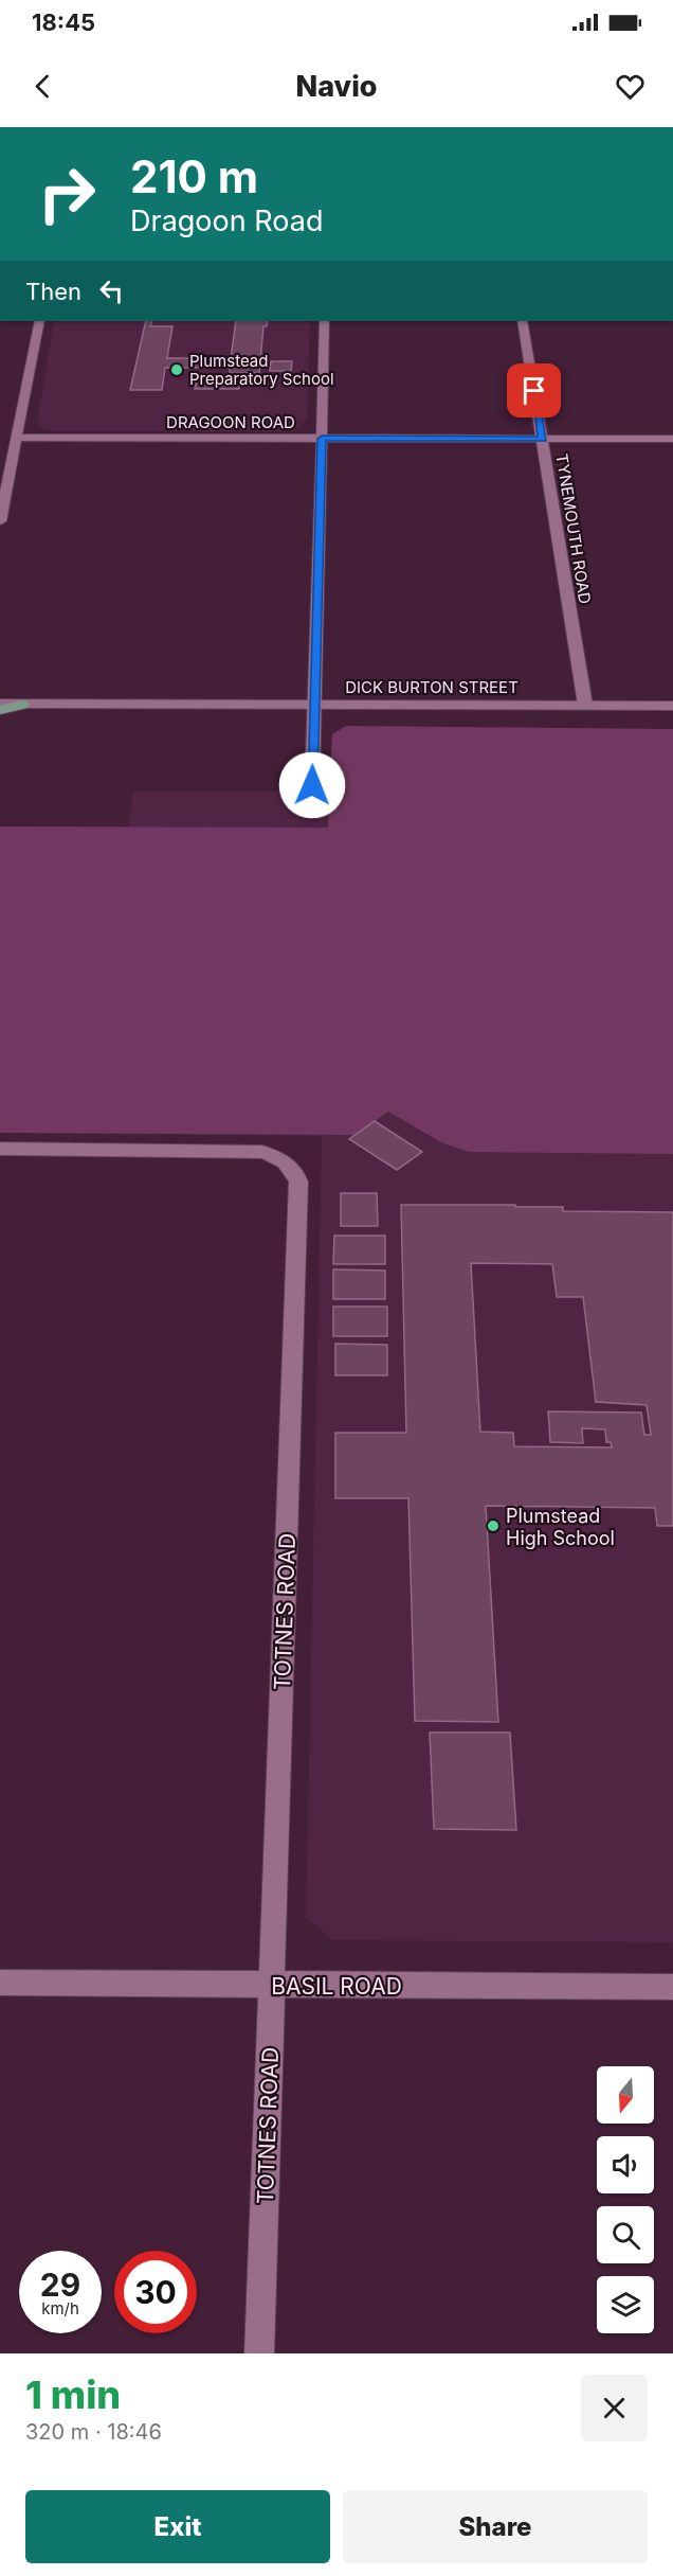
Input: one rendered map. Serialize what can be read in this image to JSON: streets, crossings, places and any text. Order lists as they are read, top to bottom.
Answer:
{
  "streets": {
    "street": [
      "DRAGOON ROAD",
      "TYNEMOUTH ROAD",
      "DICK BURTON STREET",
      "TOTNES ROAD",
      "BASIL ROAD"
    ]
  },
  "crossings": [
    ["DRAGOON ROAD", "TYNEMOUTH ROAD"],
    ["TYNEMOUTH ROAD", "DICK BURTON STREET"],
    ["TOTNES ROAD", "BASIL ROAD"]
  ],
  "places": ["Plumstead Preparatory School", "Plumstead High School"],
  "north": "bottom",
  "page": {
    "status": "18:45",
    "header": "Navio",
    "turn": ["210 m", "Dragoon Road"],
    "then": "Then",
    "speed": "29 km/h",
    "limit": "30",
    "heading": ["1 min", "320 m · 18:46"],
    "buttons": ["Exit", "Share"]
  }
}
